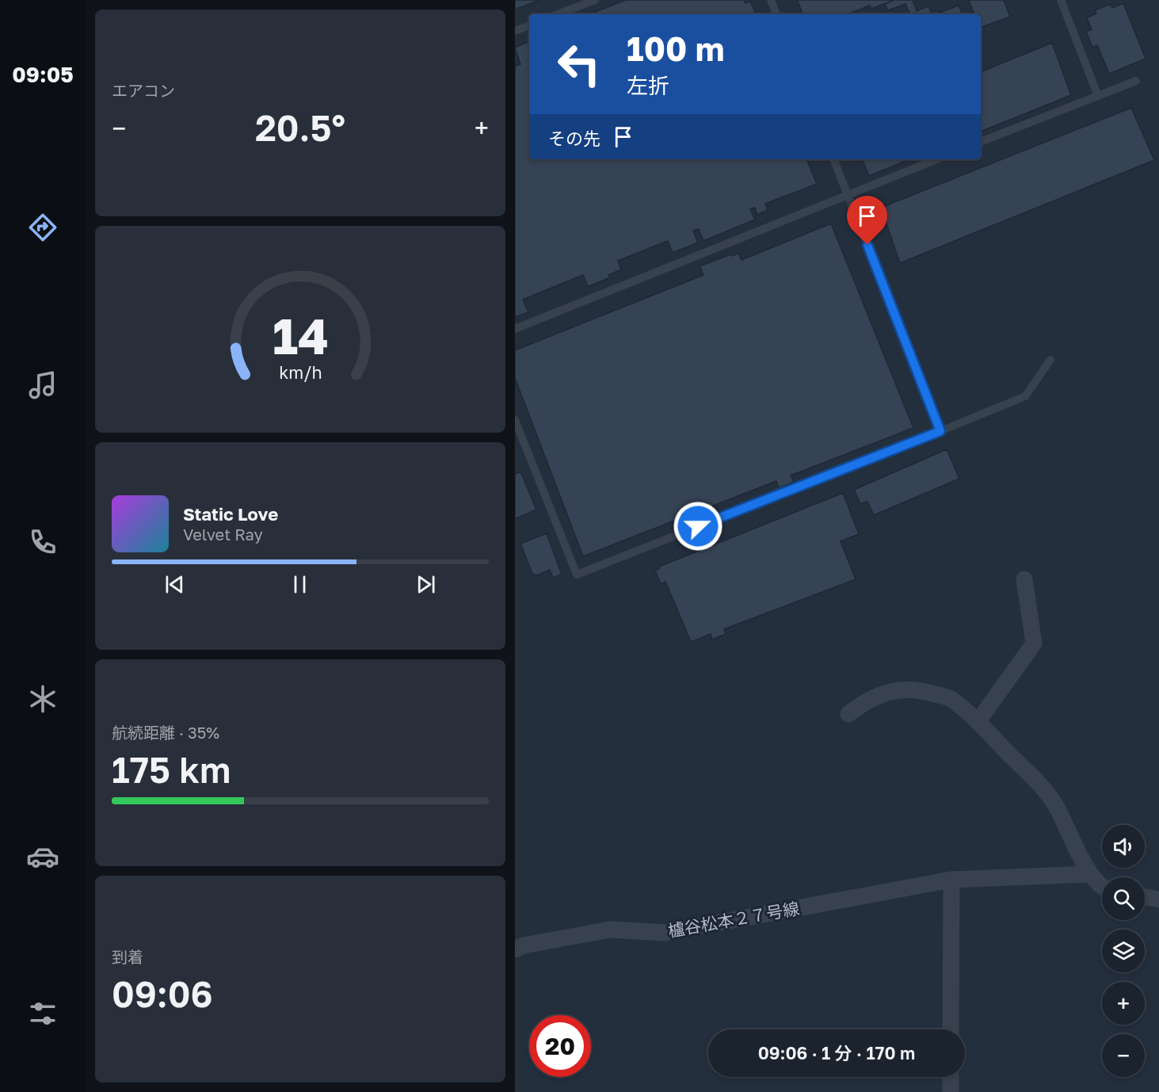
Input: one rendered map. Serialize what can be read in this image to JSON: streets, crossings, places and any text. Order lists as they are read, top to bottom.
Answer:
{
  "streets": {
    "street": ["櫨谷松本２７号線"]
  },
  "page": {
    "tabs": "09:05",
    "tile": [
      "エアコン",
      ["航続距離 · 35%", "175 km"],
      ["到着", "09:06"]
    ],
    "turn": ["100 m", "左折"],
    "heat": ["−", "20.5°", "+"],
    "then": "その先",
    "song": ["Static Love", "Velvet Ray"],
    "map_buttons": ["+", "−"],
    "limit": "20",
    "trip": "09:06 · 1 分 · 170 m",
    "gauge": ["14", "km/h"]
  }
}
